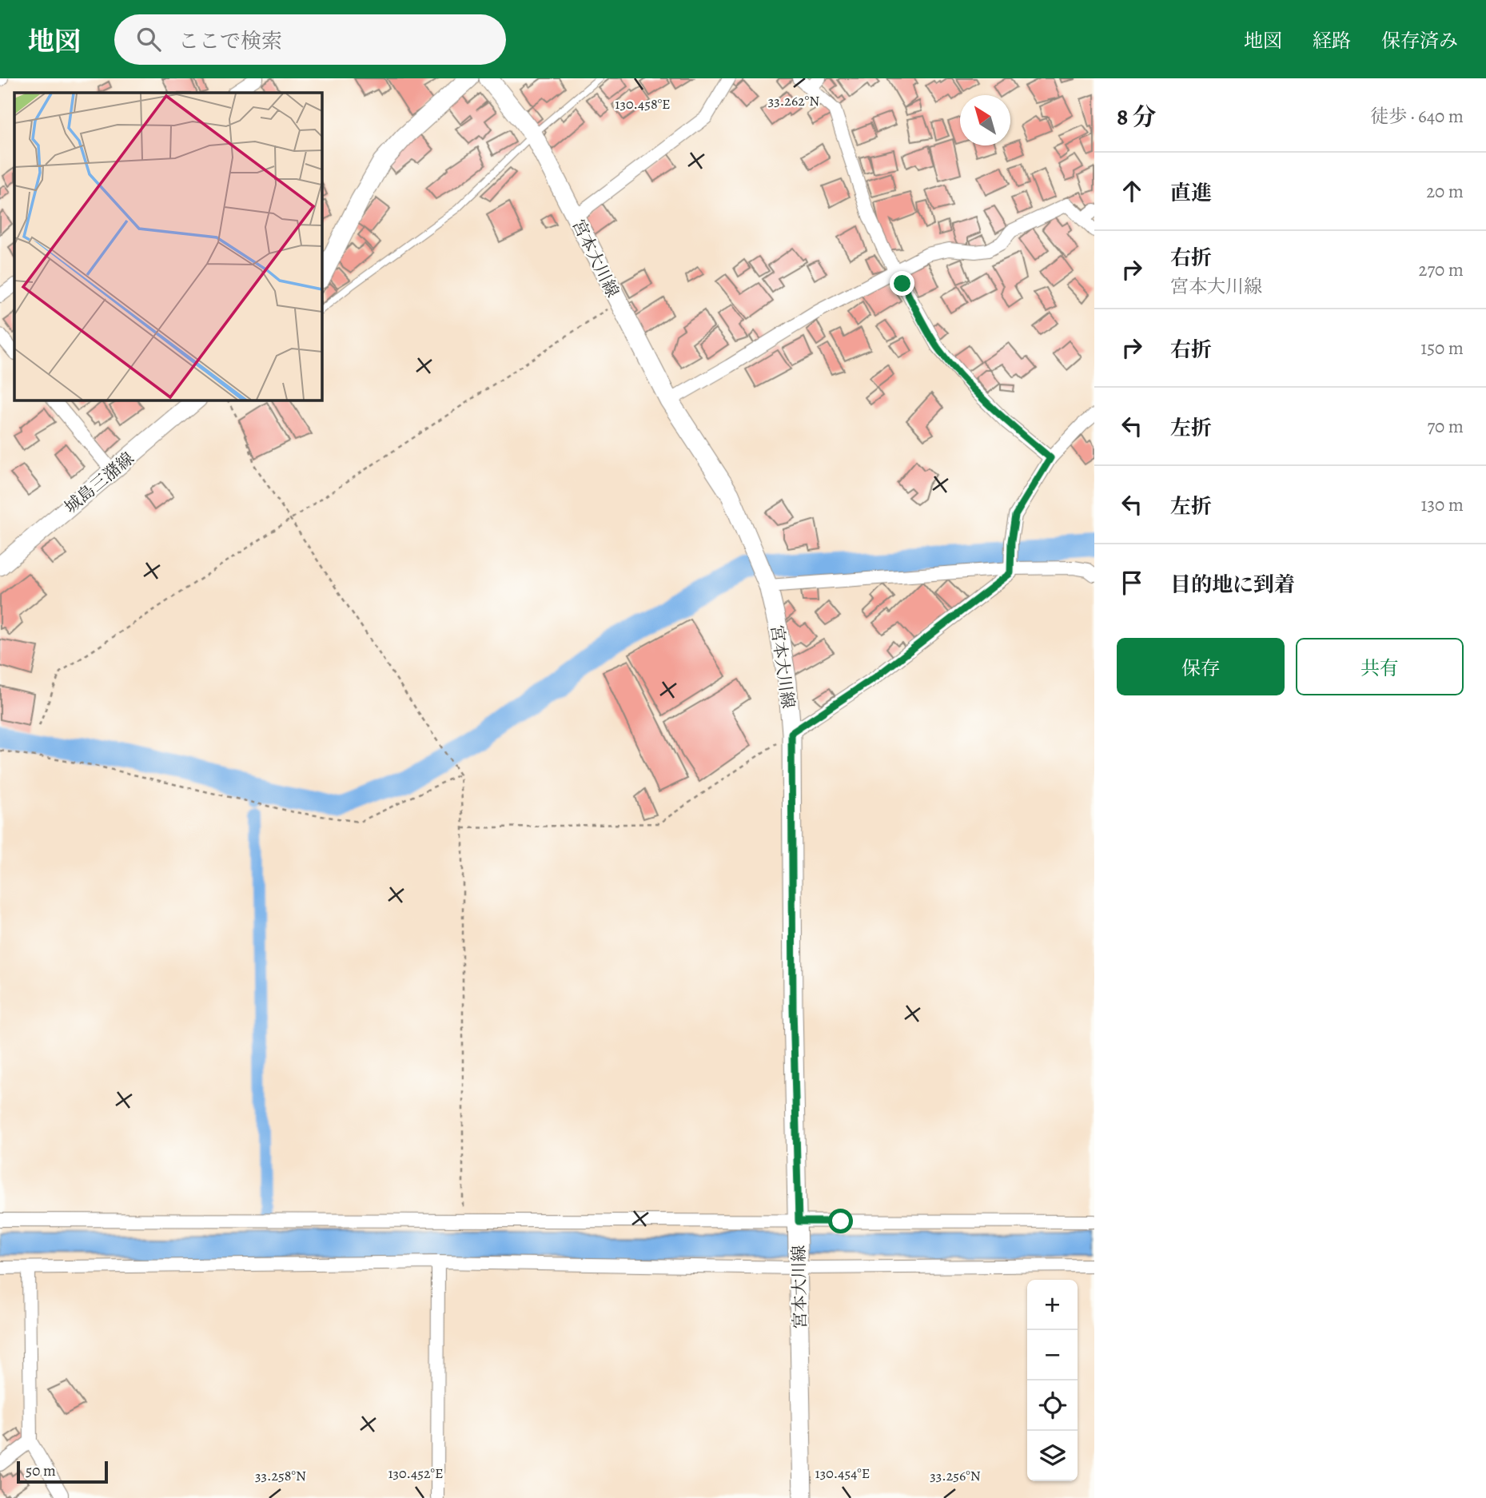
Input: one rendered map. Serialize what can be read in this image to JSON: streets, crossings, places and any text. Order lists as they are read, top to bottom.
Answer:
{
  "streets": {
    "main road": ["宮本大川線", "城島三潴線"]
  },
  "scale_bar": "50 m",
  "north": "top left",
  "page": {
    "header": "地図",
    "search": "ここで検索",
    "nav": ["地図", "経路", "保存済み"],
    "heading": ["8 分", "徒歩 · 640 m"],
    "list": [
      ["直進", "20 m"],
      ["右折", "宮本大川線", "270 m"],
      ["右折", "150 m"],
      ["左折", "70 m"],
      ["左折", "130 m"],
      "目的地に到着"
    ],
    "buttons": ["保存", "共有"],
    "map_buttons": ["+", "−"],
    "scale": "50 m"
  },
  "coordinates": [
    "33.262°N",
    "130.458°E",
    "130.452°E",
    "130.454°E",
    "33.258°N",
    "33.256°N"
  ]
}
